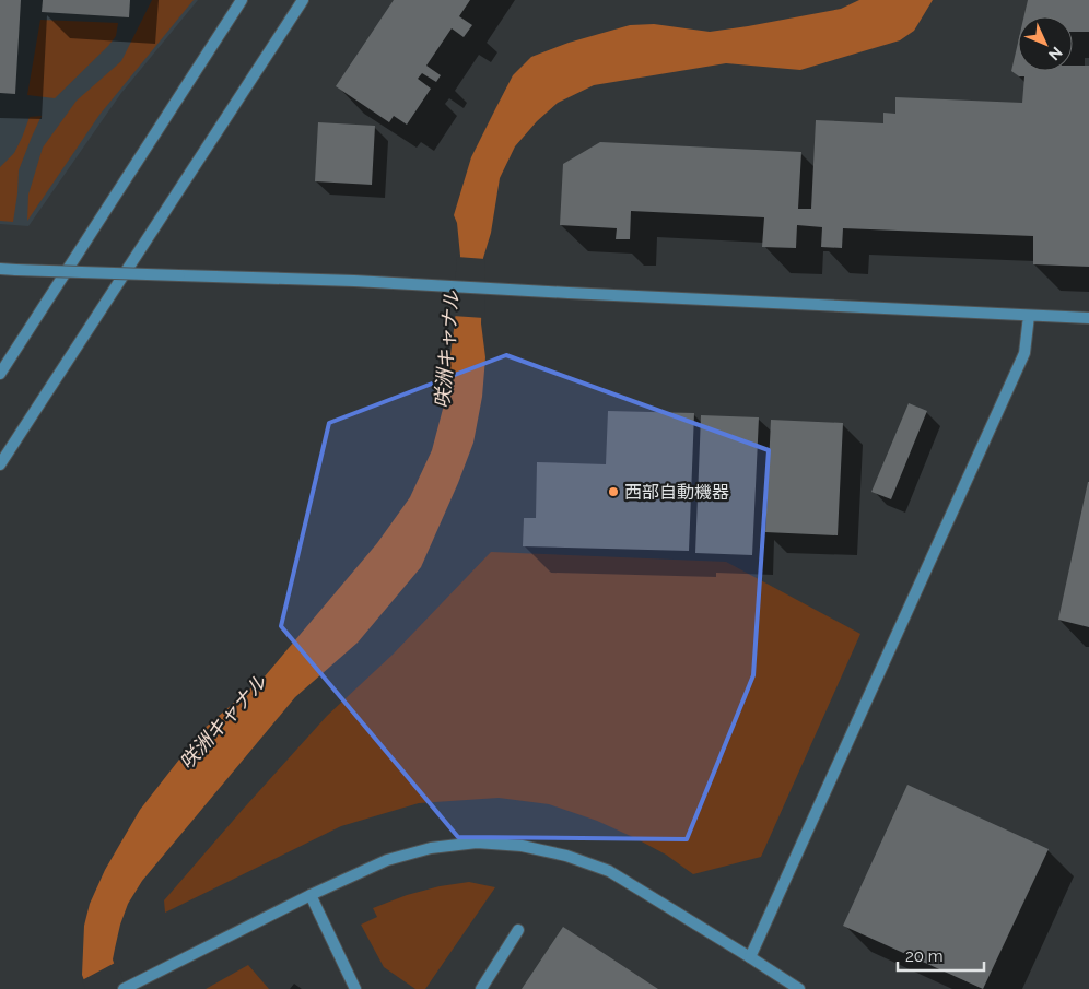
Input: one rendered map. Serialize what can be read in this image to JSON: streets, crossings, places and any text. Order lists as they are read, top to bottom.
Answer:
{
  "water": ["咲洲キャナル"],
  "places": ["西部自動機器"],
  "scale_bar": "20 m",
  "north": "bottom right"
}
